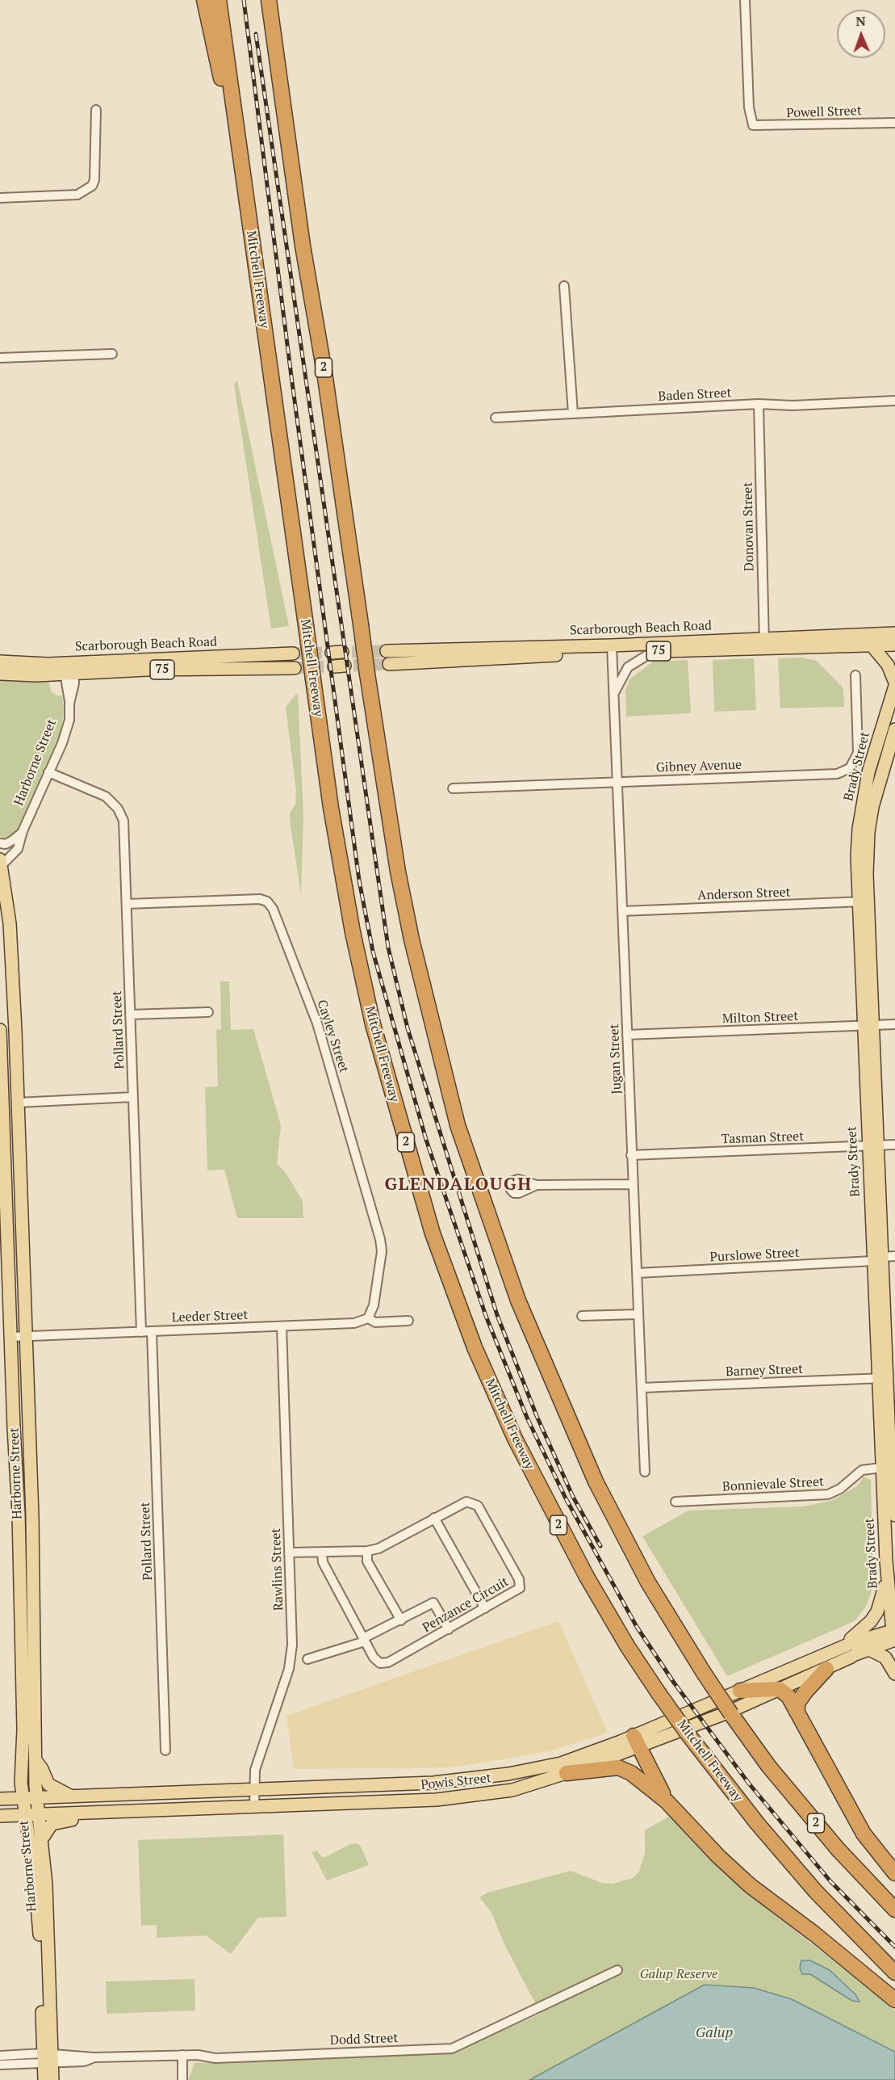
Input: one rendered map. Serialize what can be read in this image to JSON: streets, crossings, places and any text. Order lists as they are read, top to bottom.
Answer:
{
  "streets": {
    "highway": ["Mitchell Freeway", "2"],
    "main road": [
      "Scarborough Beach Road",
      "75",
      "Harborne Street",
      "Brady Street",
      "Powis Street"
    ],
    "street": [
      "Powell Street",
      "Baden Street",
      "Donovan Street",
      "Gibney Avenue",
      "Anderson Street",
      "Milton Street",
      "Pollard Street",
      "Cayley Street",
      "Jugan Street",
      "Tasman Street",
      "Purslowe Street",
      "Leeder Street",
      "Barney Street",
      "Bonnievale Street",
      "Rawlins Street",
      "Penzance Circuit",
      "Dodd Street"
    ]
  },
  "crossings": [
    ["Baden Street", "Donovan Street"],
    ["Donovan Street", "Scarborough Beach Road"],
    ["Scarborough Beach Road", "Harborne Street"],
    ["Scarborough Beach Road", "Jugan Street"],
    ["Harborne Street", "Pollard Street"],
    ["Harborne Street", "Leeder Street"],
    ["Harborne Street", "Powis Street"],
    ["Harborne Street", "Dodd Street"],
    ["Gibney Avenue", "Jugan Street"],
    ["Brady Street", "Anderson Street"],
    ["Brady Street", "Milton Street"],
    ["Brady Street", "Tasman Street"],
    ["Brady Street", "Purslowe Street"],
    ["Brady Street", "Barney Street"],
    ["Brady Street", "Bonnievale Street"],
    ["Brady Street", "Powis Street"],
    ["Anderson Street", "Jugan Street"],
    ["Milton Street", "Jugan Street"],
    ["Pollard Street", "Cayley Street"],
    ["Pollard Street", "Leeder Street"],
    ["Cayley Street", "Leeder Street"],
    ["Jugan Street", "Tasman Street"],
    ["Jugan Street", "Purslowe Street"],
    ["Jugan Street", "Barney Street"],
    ["Leeder Street", "Rawlins Street"],
    ["Rawlins Street", "Penzance Circuit"],
    ["Rawlins Street", "Powis Street"]
  ],
  "districts": ["GLENDALOUGH"],
  "water": ["Galup"],
  "parks": ["Galup Reserve"],
  "north": "top"
}
